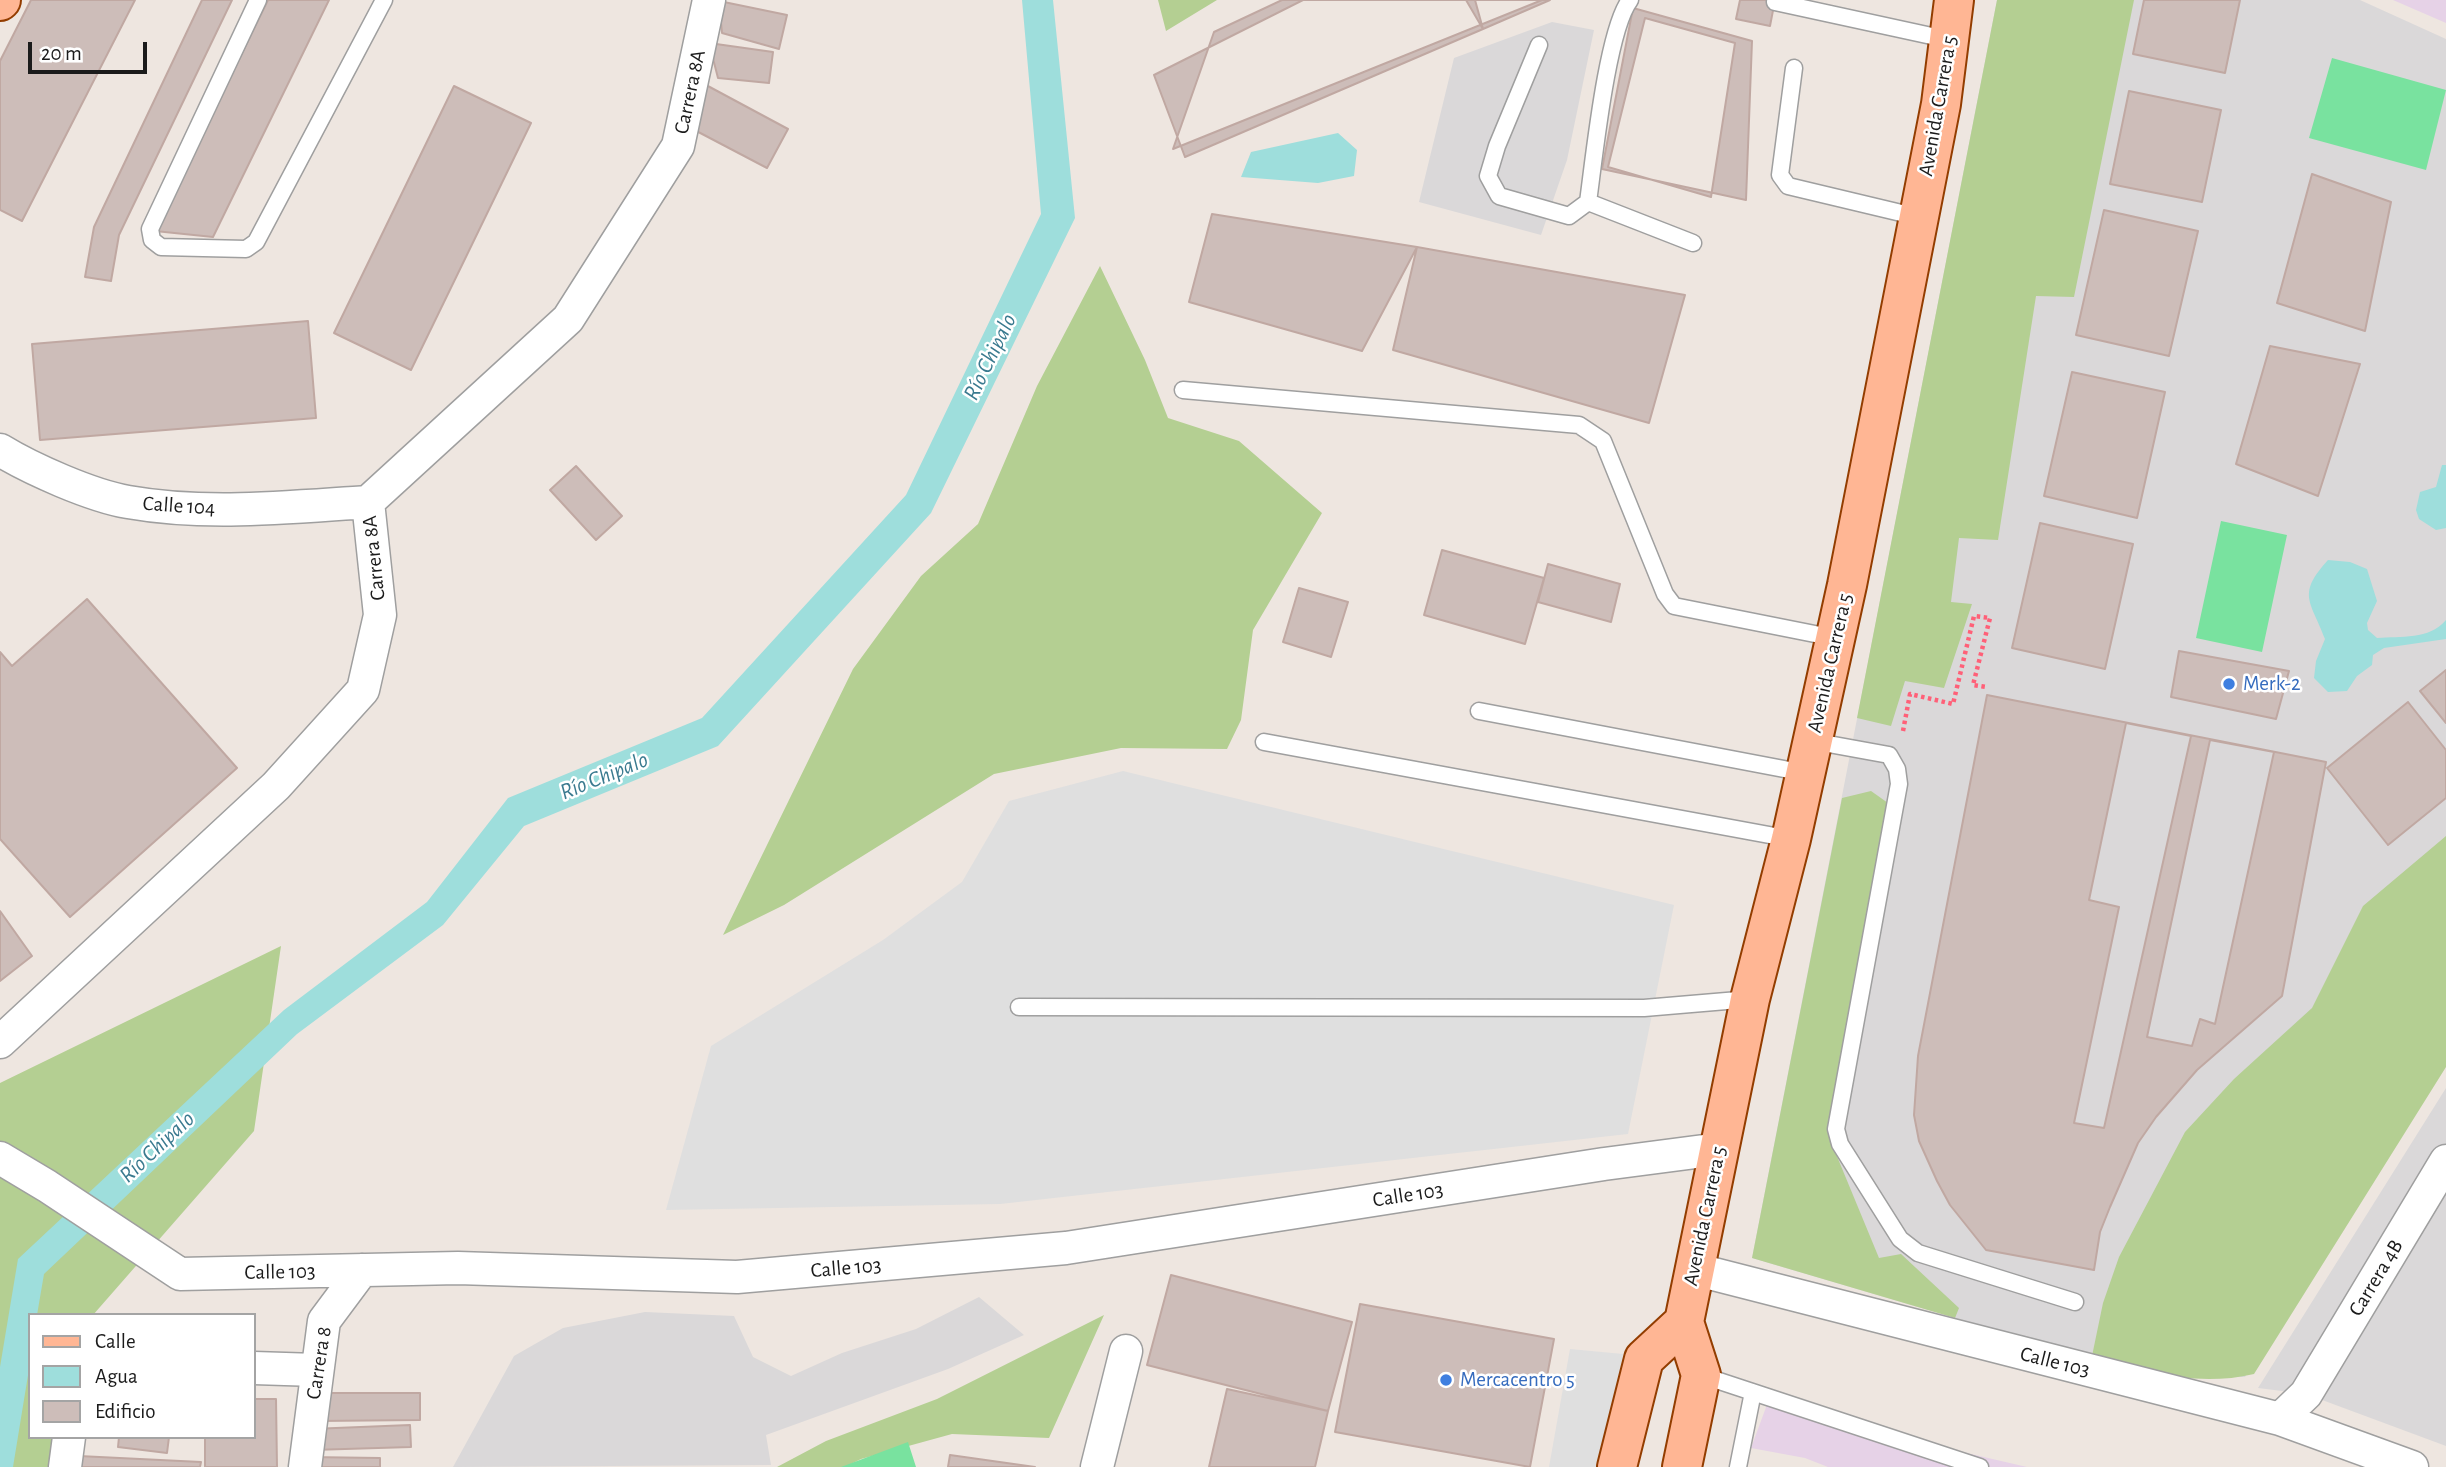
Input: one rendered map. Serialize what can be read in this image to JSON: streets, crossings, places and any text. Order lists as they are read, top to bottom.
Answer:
{
  "streets": {
    "main road": ["Avenida Carrera 5"],
    "street": [
      "Carrera 8A",
      "Calle 104",
      "Calle 103",
      "Carrera 4B",
      "Carrera 8"
    ]
  },
  "crossings": [
    ["Carrera 8A", "Calle 104"],
    ["Avenida Carrera 5", "Calle 103"],
    ["Calle 103", "Carrera 4B"],
    ["Calle 103", "Carrera 8"]
  ],
  "water": ["Río Chipalo"],
  "places": ["Merk-2", "Mercacentro 5"],
  "legend": ["Calle", "Agua", "Edificio"],
  "scale_bar": "20 m"
}
